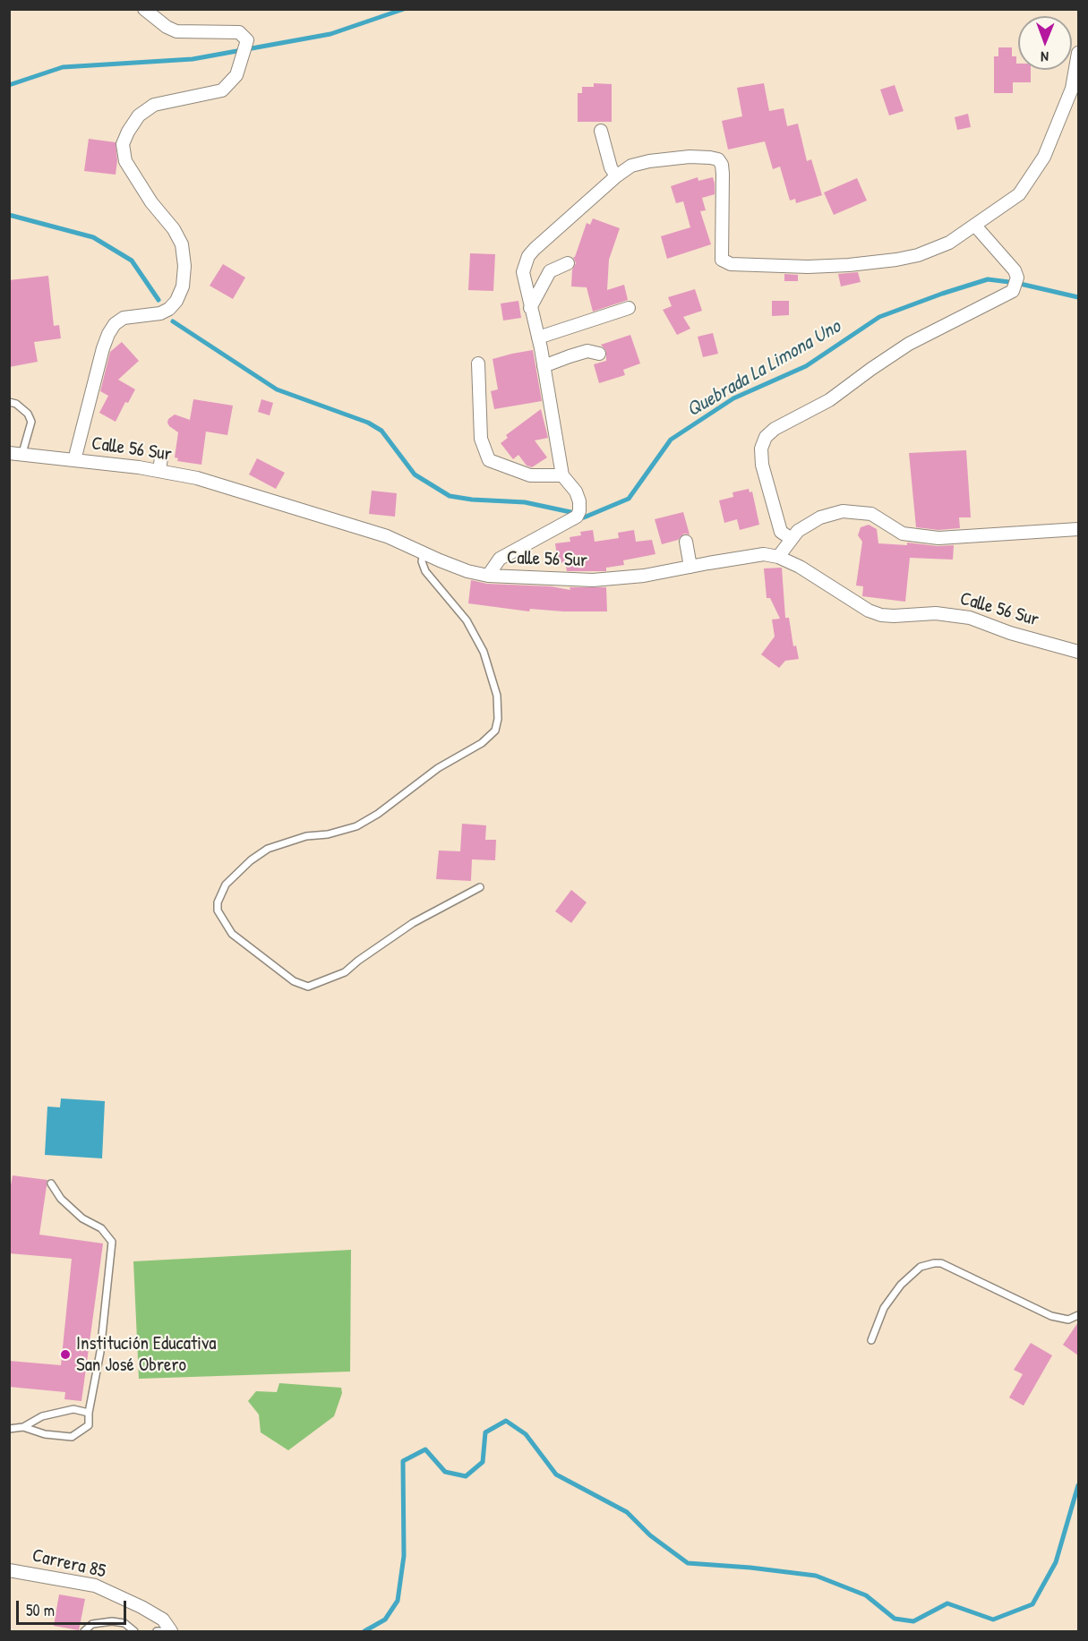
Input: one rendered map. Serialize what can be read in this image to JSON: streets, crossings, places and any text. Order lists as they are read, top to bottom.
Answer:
{
  "streets": {
    "street": ["Calle 56 Sur", "Carrera 85"]
  },
  "water": ["Quebrada La Limona Uno"],
  "places": ["Institución Educativa San José Obrero"],
  "scale_bar": "50 m",
  "north": "bottom"
}
